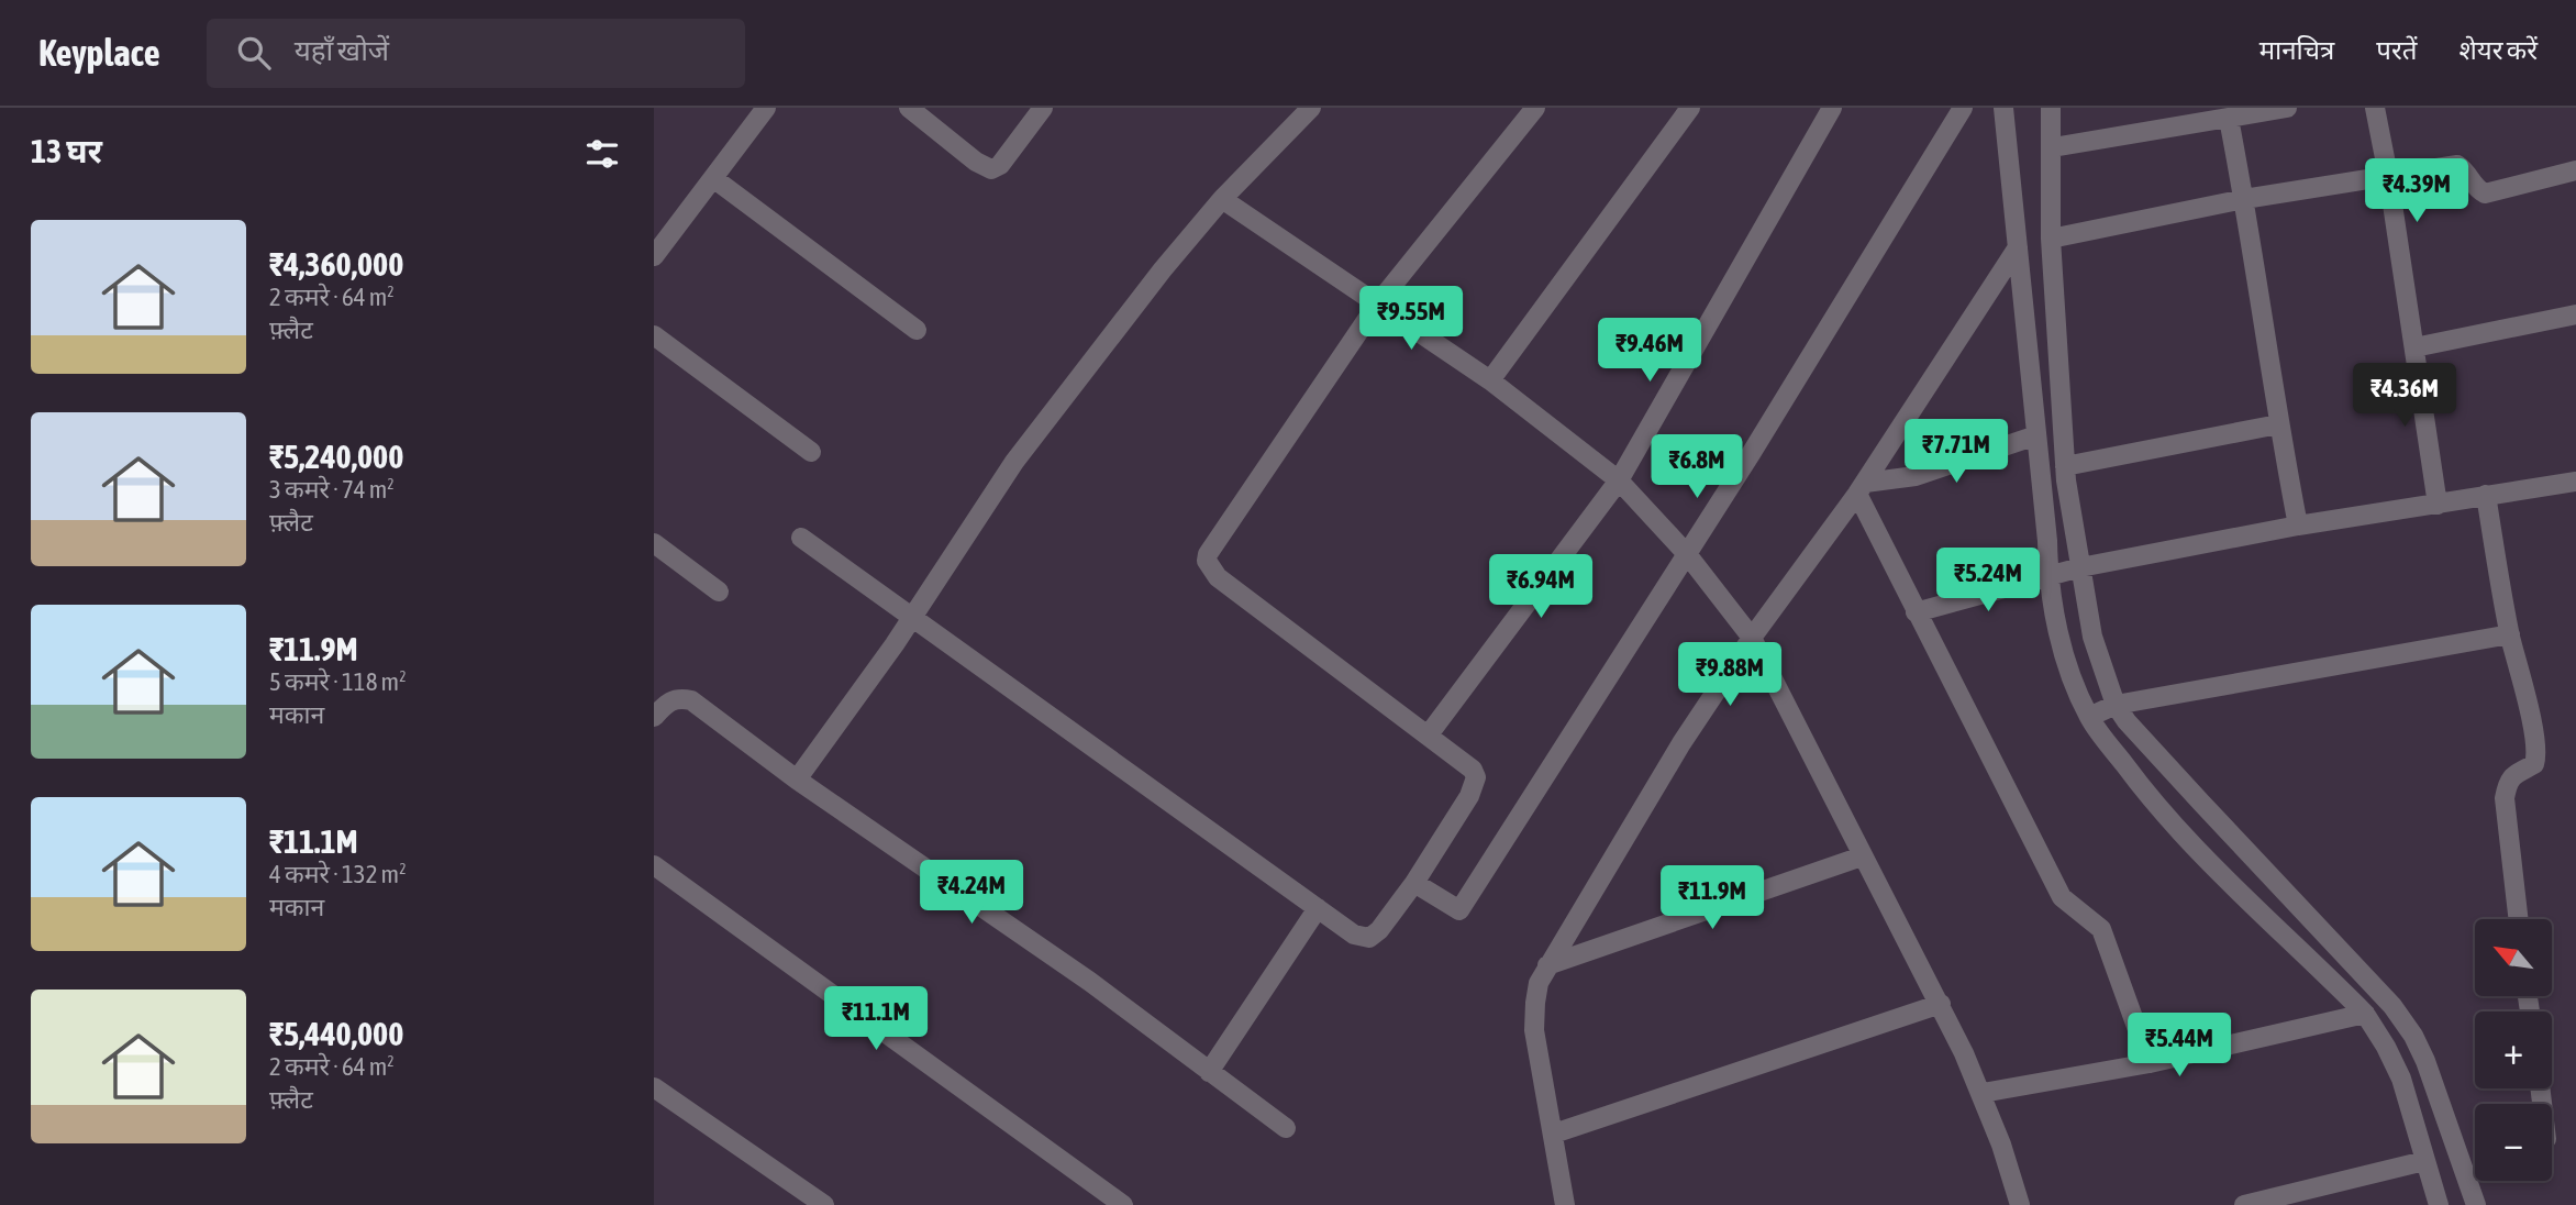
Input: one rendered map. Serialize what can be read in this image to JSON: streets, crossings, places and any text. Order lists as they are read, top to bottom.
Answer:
{
  "north": "top left",
  "page": {
    "header": "Keyplace",
    "search": "यहाँ खोजें",
    "nav": ["मानचित्र", "परतें", "शेयर करें"],
    "heading": "13 घर",
    "price": [
      "₹4.39M",
      "₹9.55M",
      "₹9.46M",
      "₹4.36M",
      "₹7.71M",
      "₹6.8M",
      "₹5.24M",
      "₹6.94M",
      "₹9.88M",
      "₹4.24M",
      "₹11.9M",
      "₹11.1M",
      "₹5.44M"
    ],
    "list": [
      {
        "name": "₹4,360,000",
        "note": "2 कमरे · 64 m² · फ़्लैट"
      },
      {
        "name": "₹5,240,000",
        "note": "3 कमरे · 74 m² · फ़्लैट"
      },
      {
        "name": "₹11.9M",
        "note": "5 कमरे · 118 m² · मकान"
      },
      {
        "name": "₹11.1M",
        "note": "4 कमरे · 132 m² · मकान"
      },
      {
        "name": "₹5,440,000",
        "note": "2 कमरे · 64 m² · फ़्लैट"
      }
    ],
    "map_buttons": ["+", "−"]
  }
}
